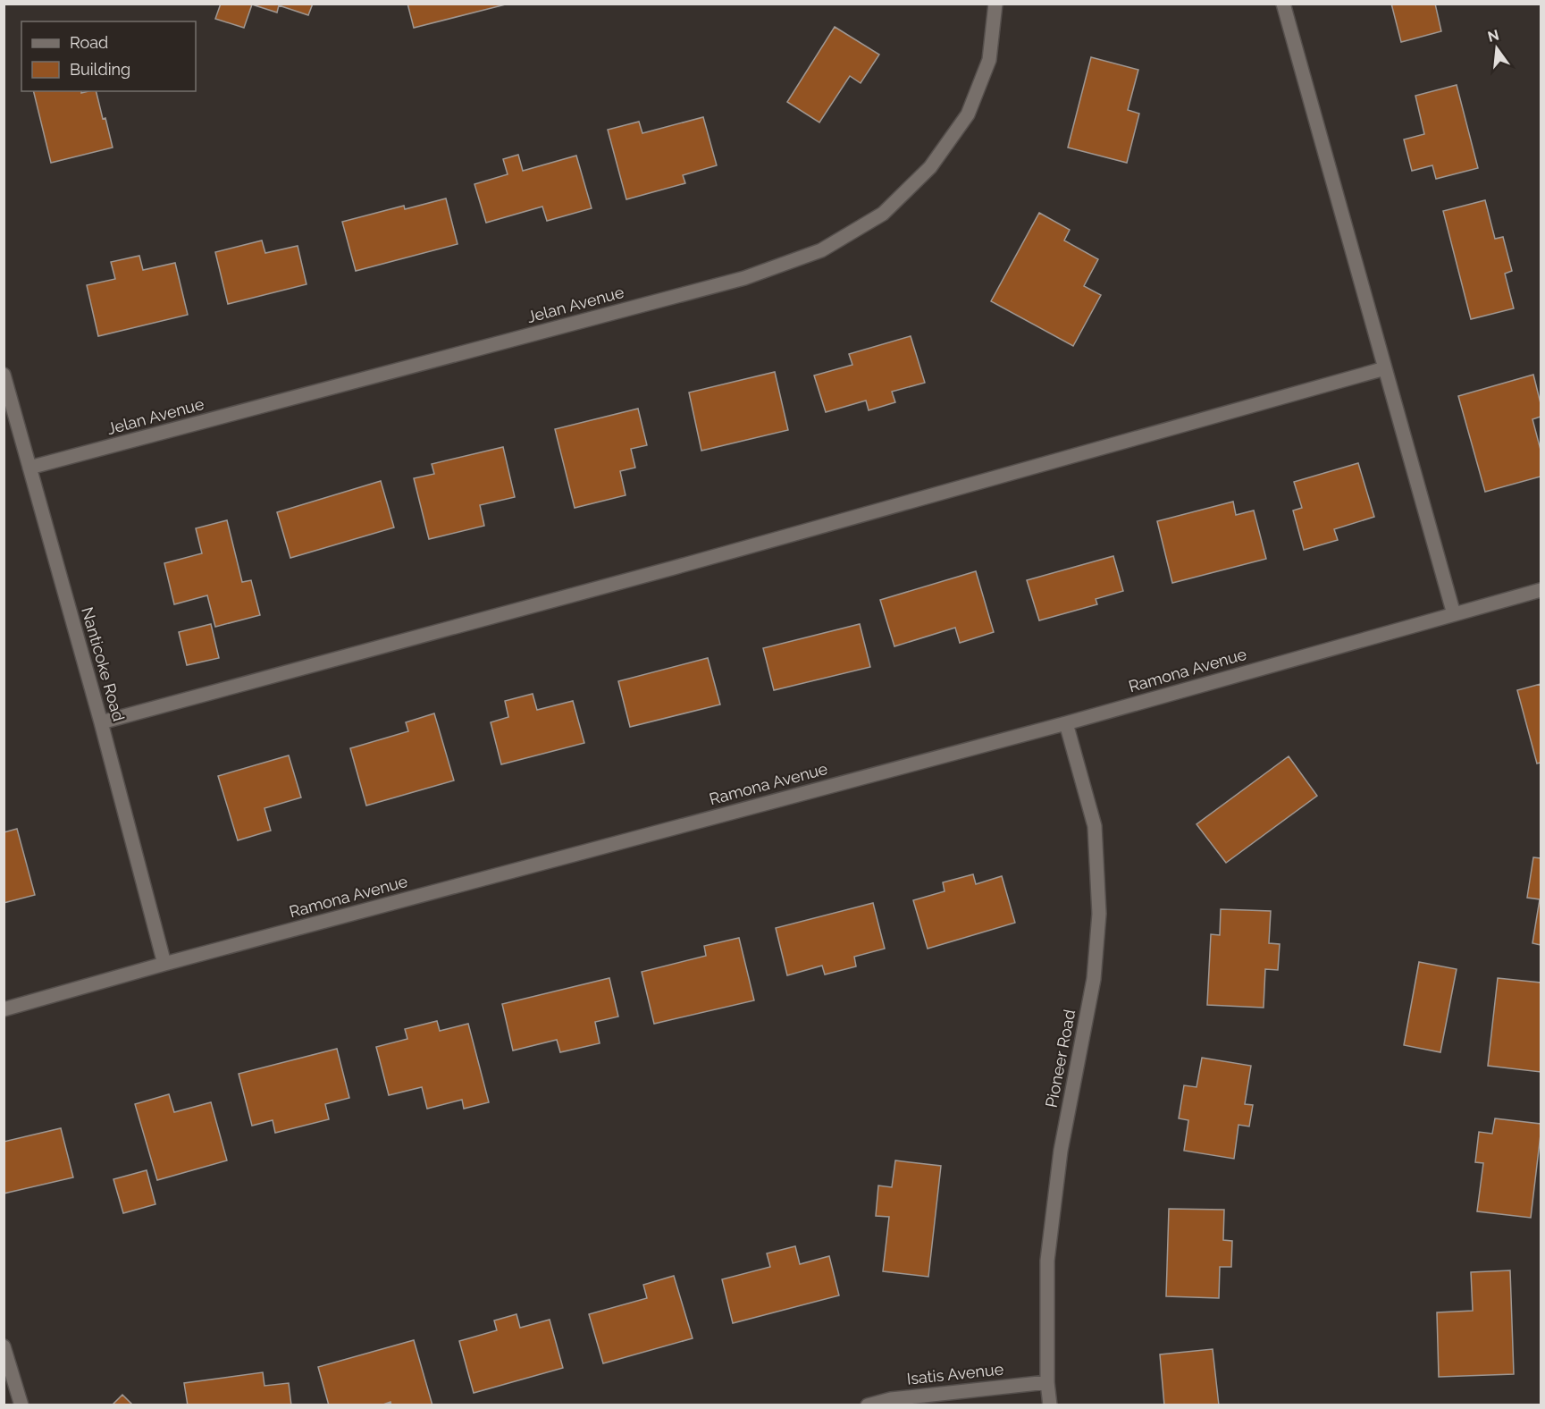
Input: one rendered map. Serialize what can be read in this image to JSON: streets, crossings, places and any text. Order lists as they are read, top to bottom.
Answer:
{
  "streets": {
    "street": [
      "Jelan Avenue",
      "Nanticoke Road",
      "Ramona Avenue",
      "Pioneer Road",
      "Isatis Avenue"
    ]
  },
  "crossings": [
    ["Jelan Avenue", "Nanticoke Road"],
    ["Nanticoke Road", "Ramona Avenue"],
    ["Ramona Avenue", "Pioneer Road"],
    ["Pioneer Road", "Isatis Avenue"]
  ],
  "legend": ["Road", "Building"],
  "north": "top"
}
